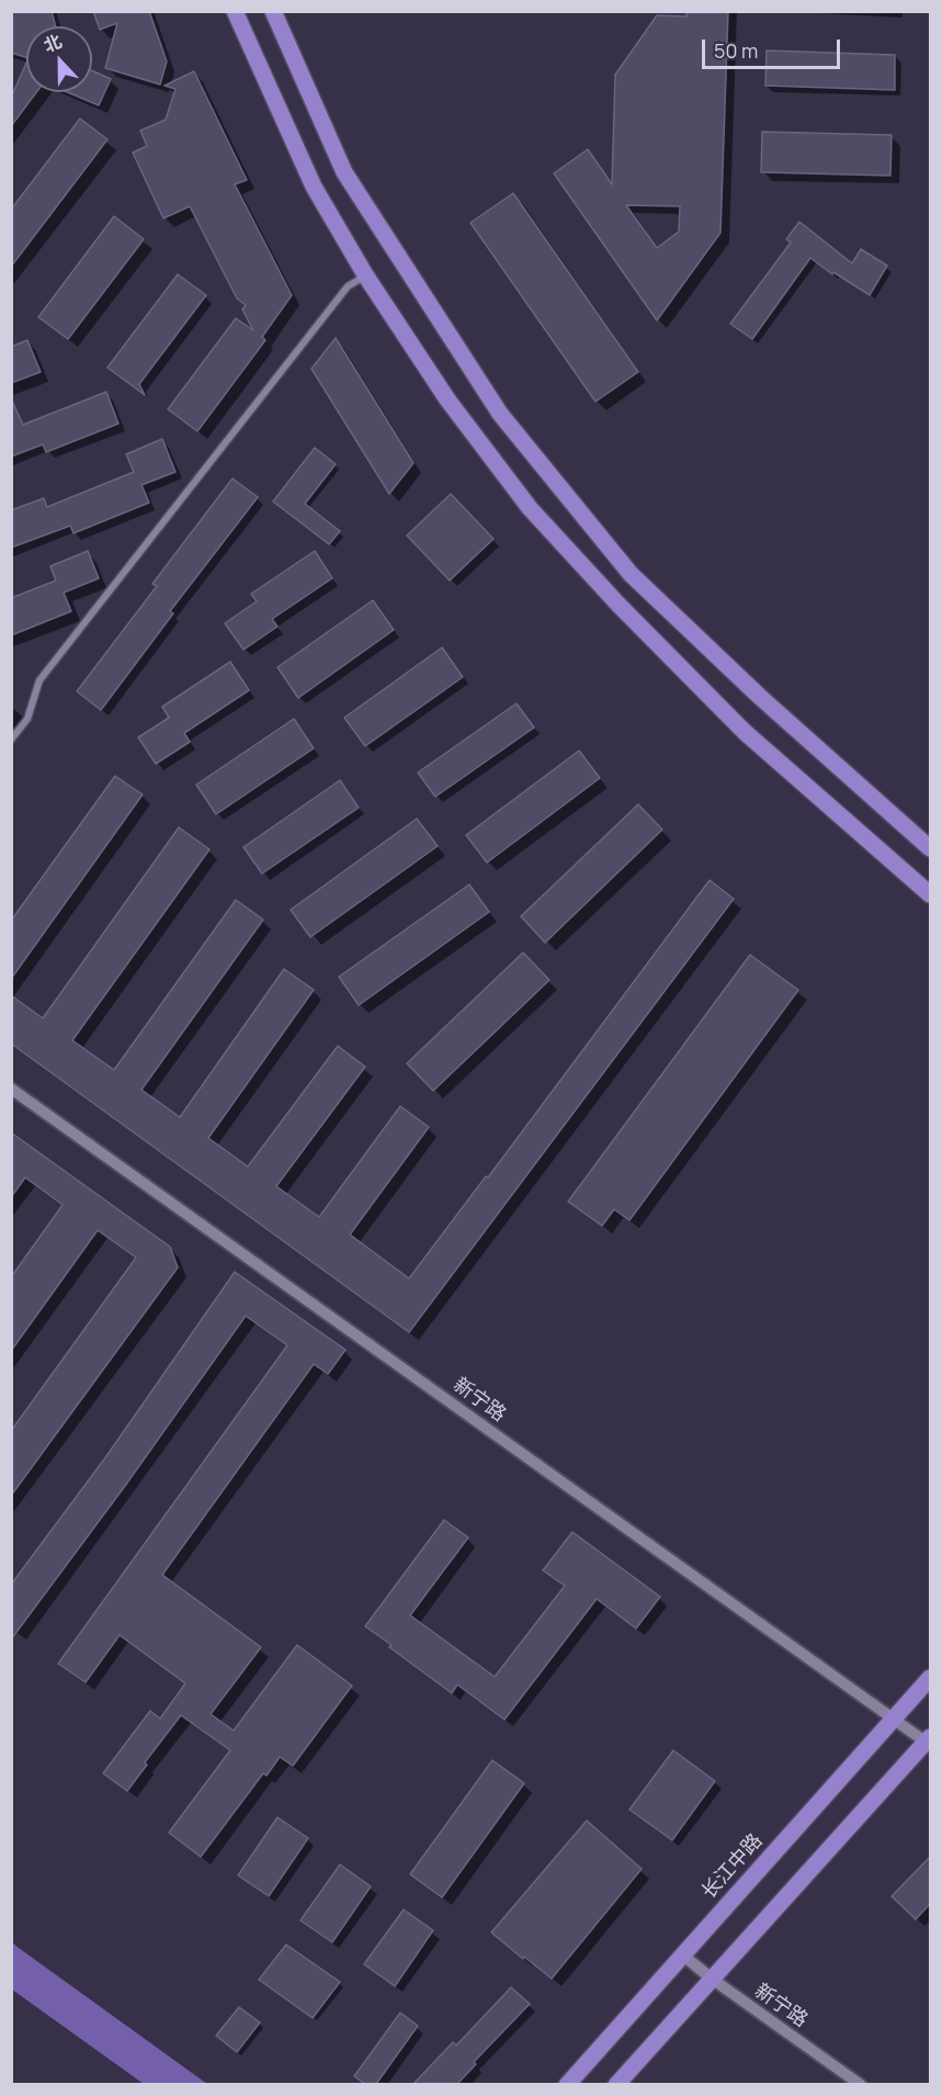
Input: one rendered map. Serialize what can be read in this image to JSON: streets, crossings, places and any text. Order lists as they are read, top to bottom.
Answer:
{
  "streets": {
    "main road": ["长江中路"],
    "street": ["新宁路"]
  },
  "crossings": [
    ["新宁路", "长江中路"]
  ],
  "scale_bar": "50 m",
  "north": "top"
}
